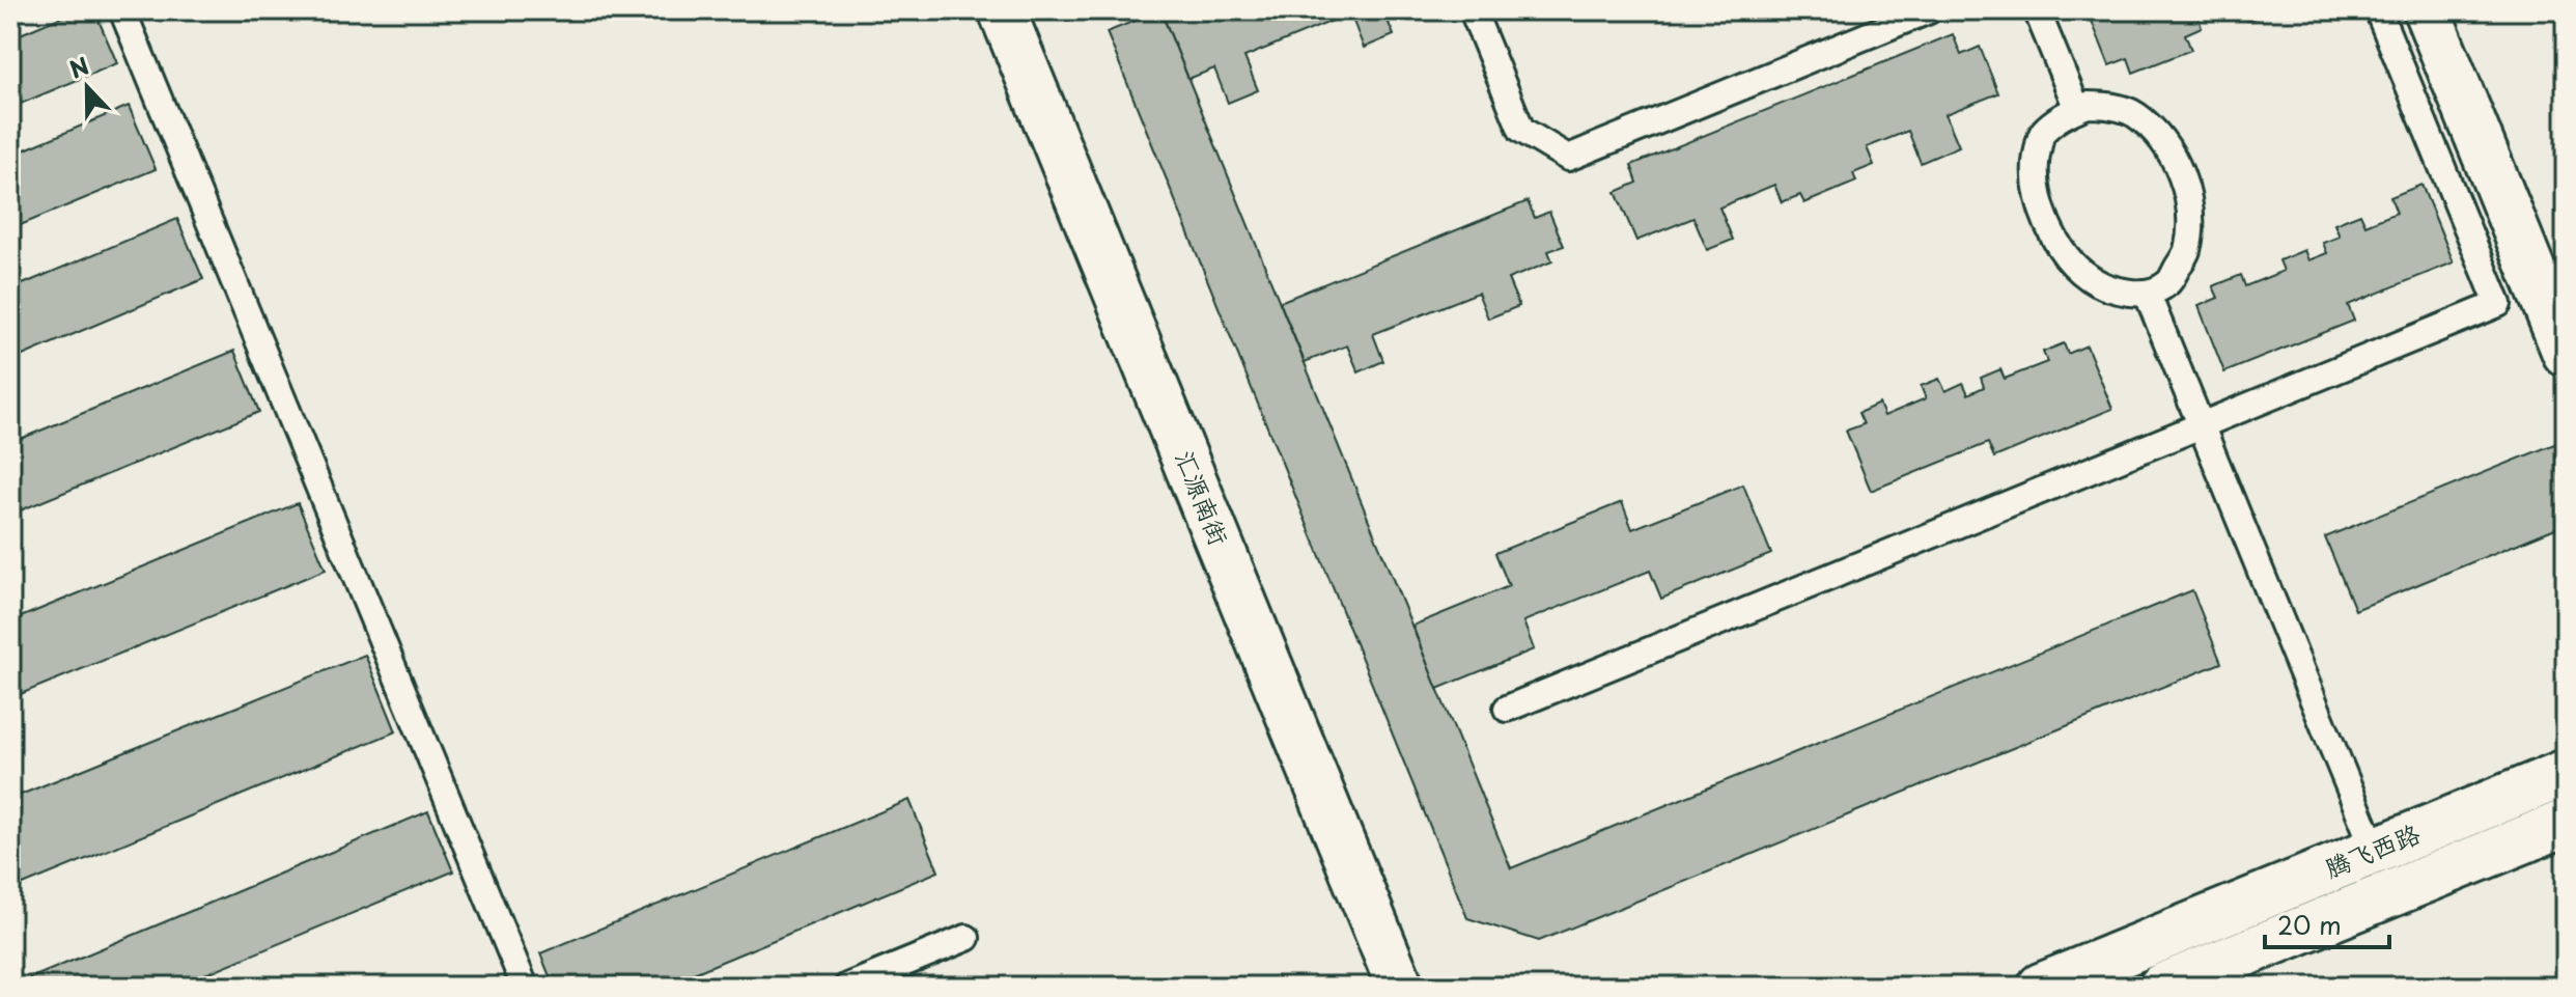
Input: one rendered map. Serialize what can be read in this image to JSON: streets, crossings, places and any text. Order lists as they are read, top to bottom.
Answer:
{
  "streets": {
    "street": ["汇源南街", "腾飞西路"]
  },
  "scale_bar": "20 m",
  "north": "top"
}
